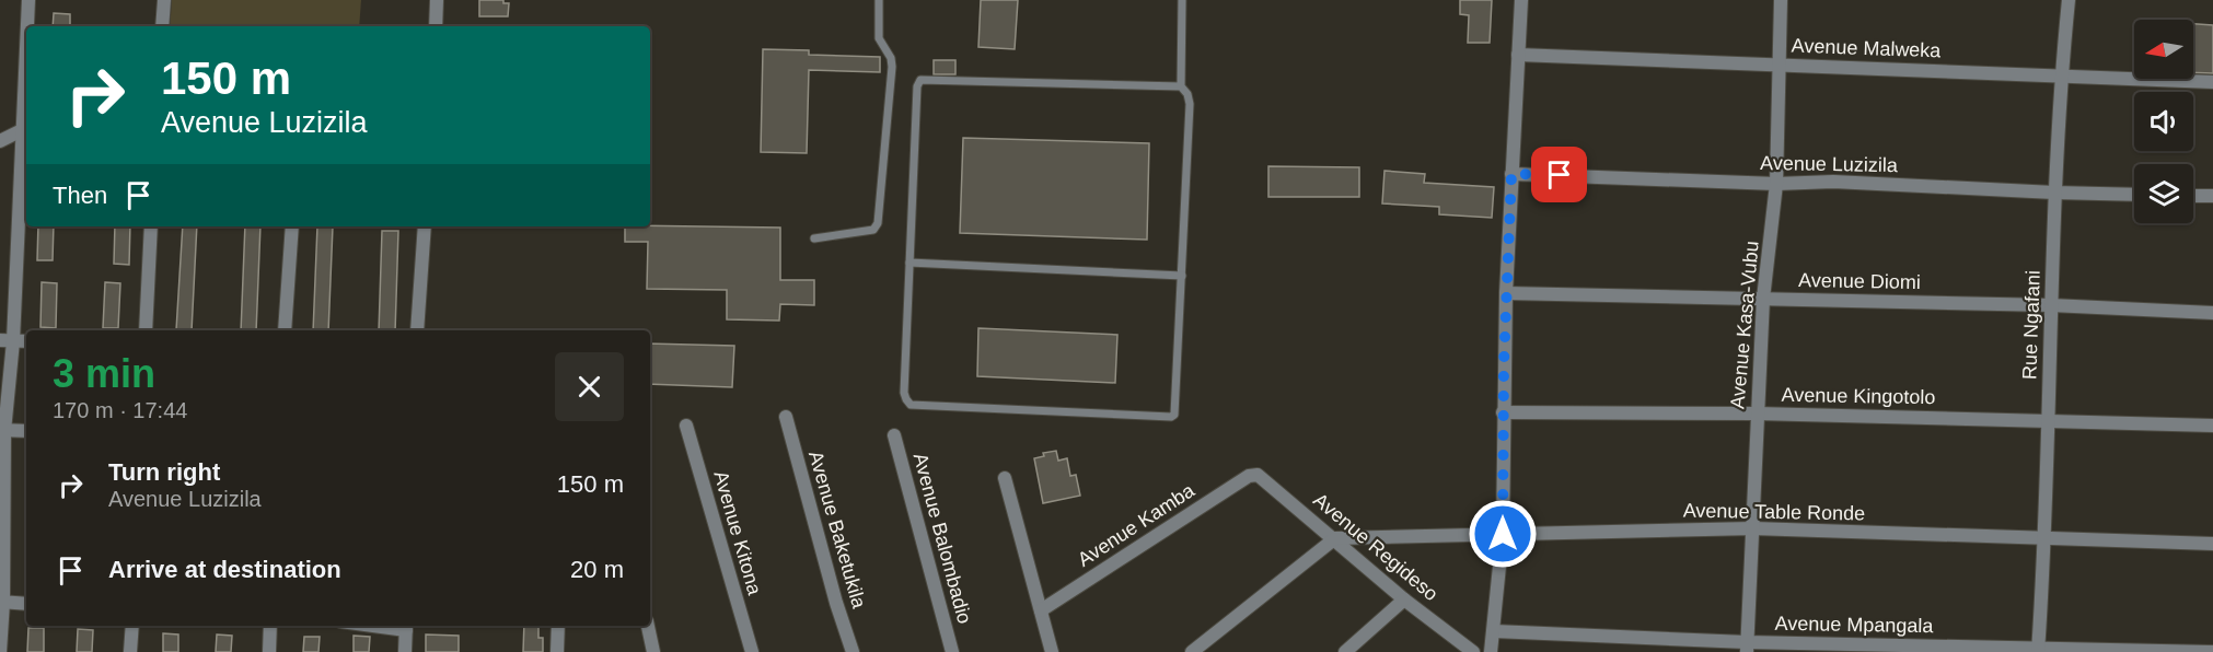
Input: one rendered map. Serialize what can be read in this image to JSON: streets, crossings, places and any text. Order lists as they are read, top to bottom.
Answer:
{
  "streets": {
    "street": [
      "Avenue Malweka",
      "Avenue Luzizila",
      "Avenue Diomi",
      "Avenue Kasa-Vubu",
      "Rue Ngafani",
      "Avenue Kingotolo",
      "Avenue Table Ronde",
      "Avenue Kamba",
      "Avenue Baketukila",
      "Avenue Kitona",
      "Avenue Balombadio",
      "Avenue Regideso",
      "Avenue Mpangala"
    ]
  },
  "crossings": [
    ["Avenue Malweka", "Avenue Kasa-Vubu"],
    ["Avenue Malweka", "Rue Ngafani"],
    ["Avenue Luzizila", "Avenue Kasa-Vubu"],
    ["Avenue Luzizila", "Rue Ngafani"],
    ["Avenue Diomi", "Avenue Kasa-Vubu"],
    ["Avenue Diomi", "Rue Ngafani"],
    ["Avenue Kasa-Vubu", "Avenue Kingotolo"],
    ["Avenue Kasa-Vubu", "Avenue Table Ronde"],
    ["Avenue Kasa-Vubu", "Avenue Mpangala"],
    ["Rue Ngafani", "Avenue Kingotolo"],
    ["Rue Ngafani", "Avenue Table Ronde"],
    ["Rue Ngafani", "Avenue Mpangala"],
    ["Avenue Table Ronde", "Avenue Regideso"],
    ["Avenue Kamba", "Avenue Regideso"]
  ],
  "north": "left",
  "page": {
    "turn": ["150 m", "Avenue Luzizila"],
    "then": "Then",
    "heading": ["3 min", "170 m · 17:44"],
    "list": [
      {
        "name": "Turn right",
        "note": "Avenue Luzizila",
        "value": "150 m"
      },
      {
        "name": "Arrive at destination",
        "value": "20 m"
      }
    ]
  }
}
